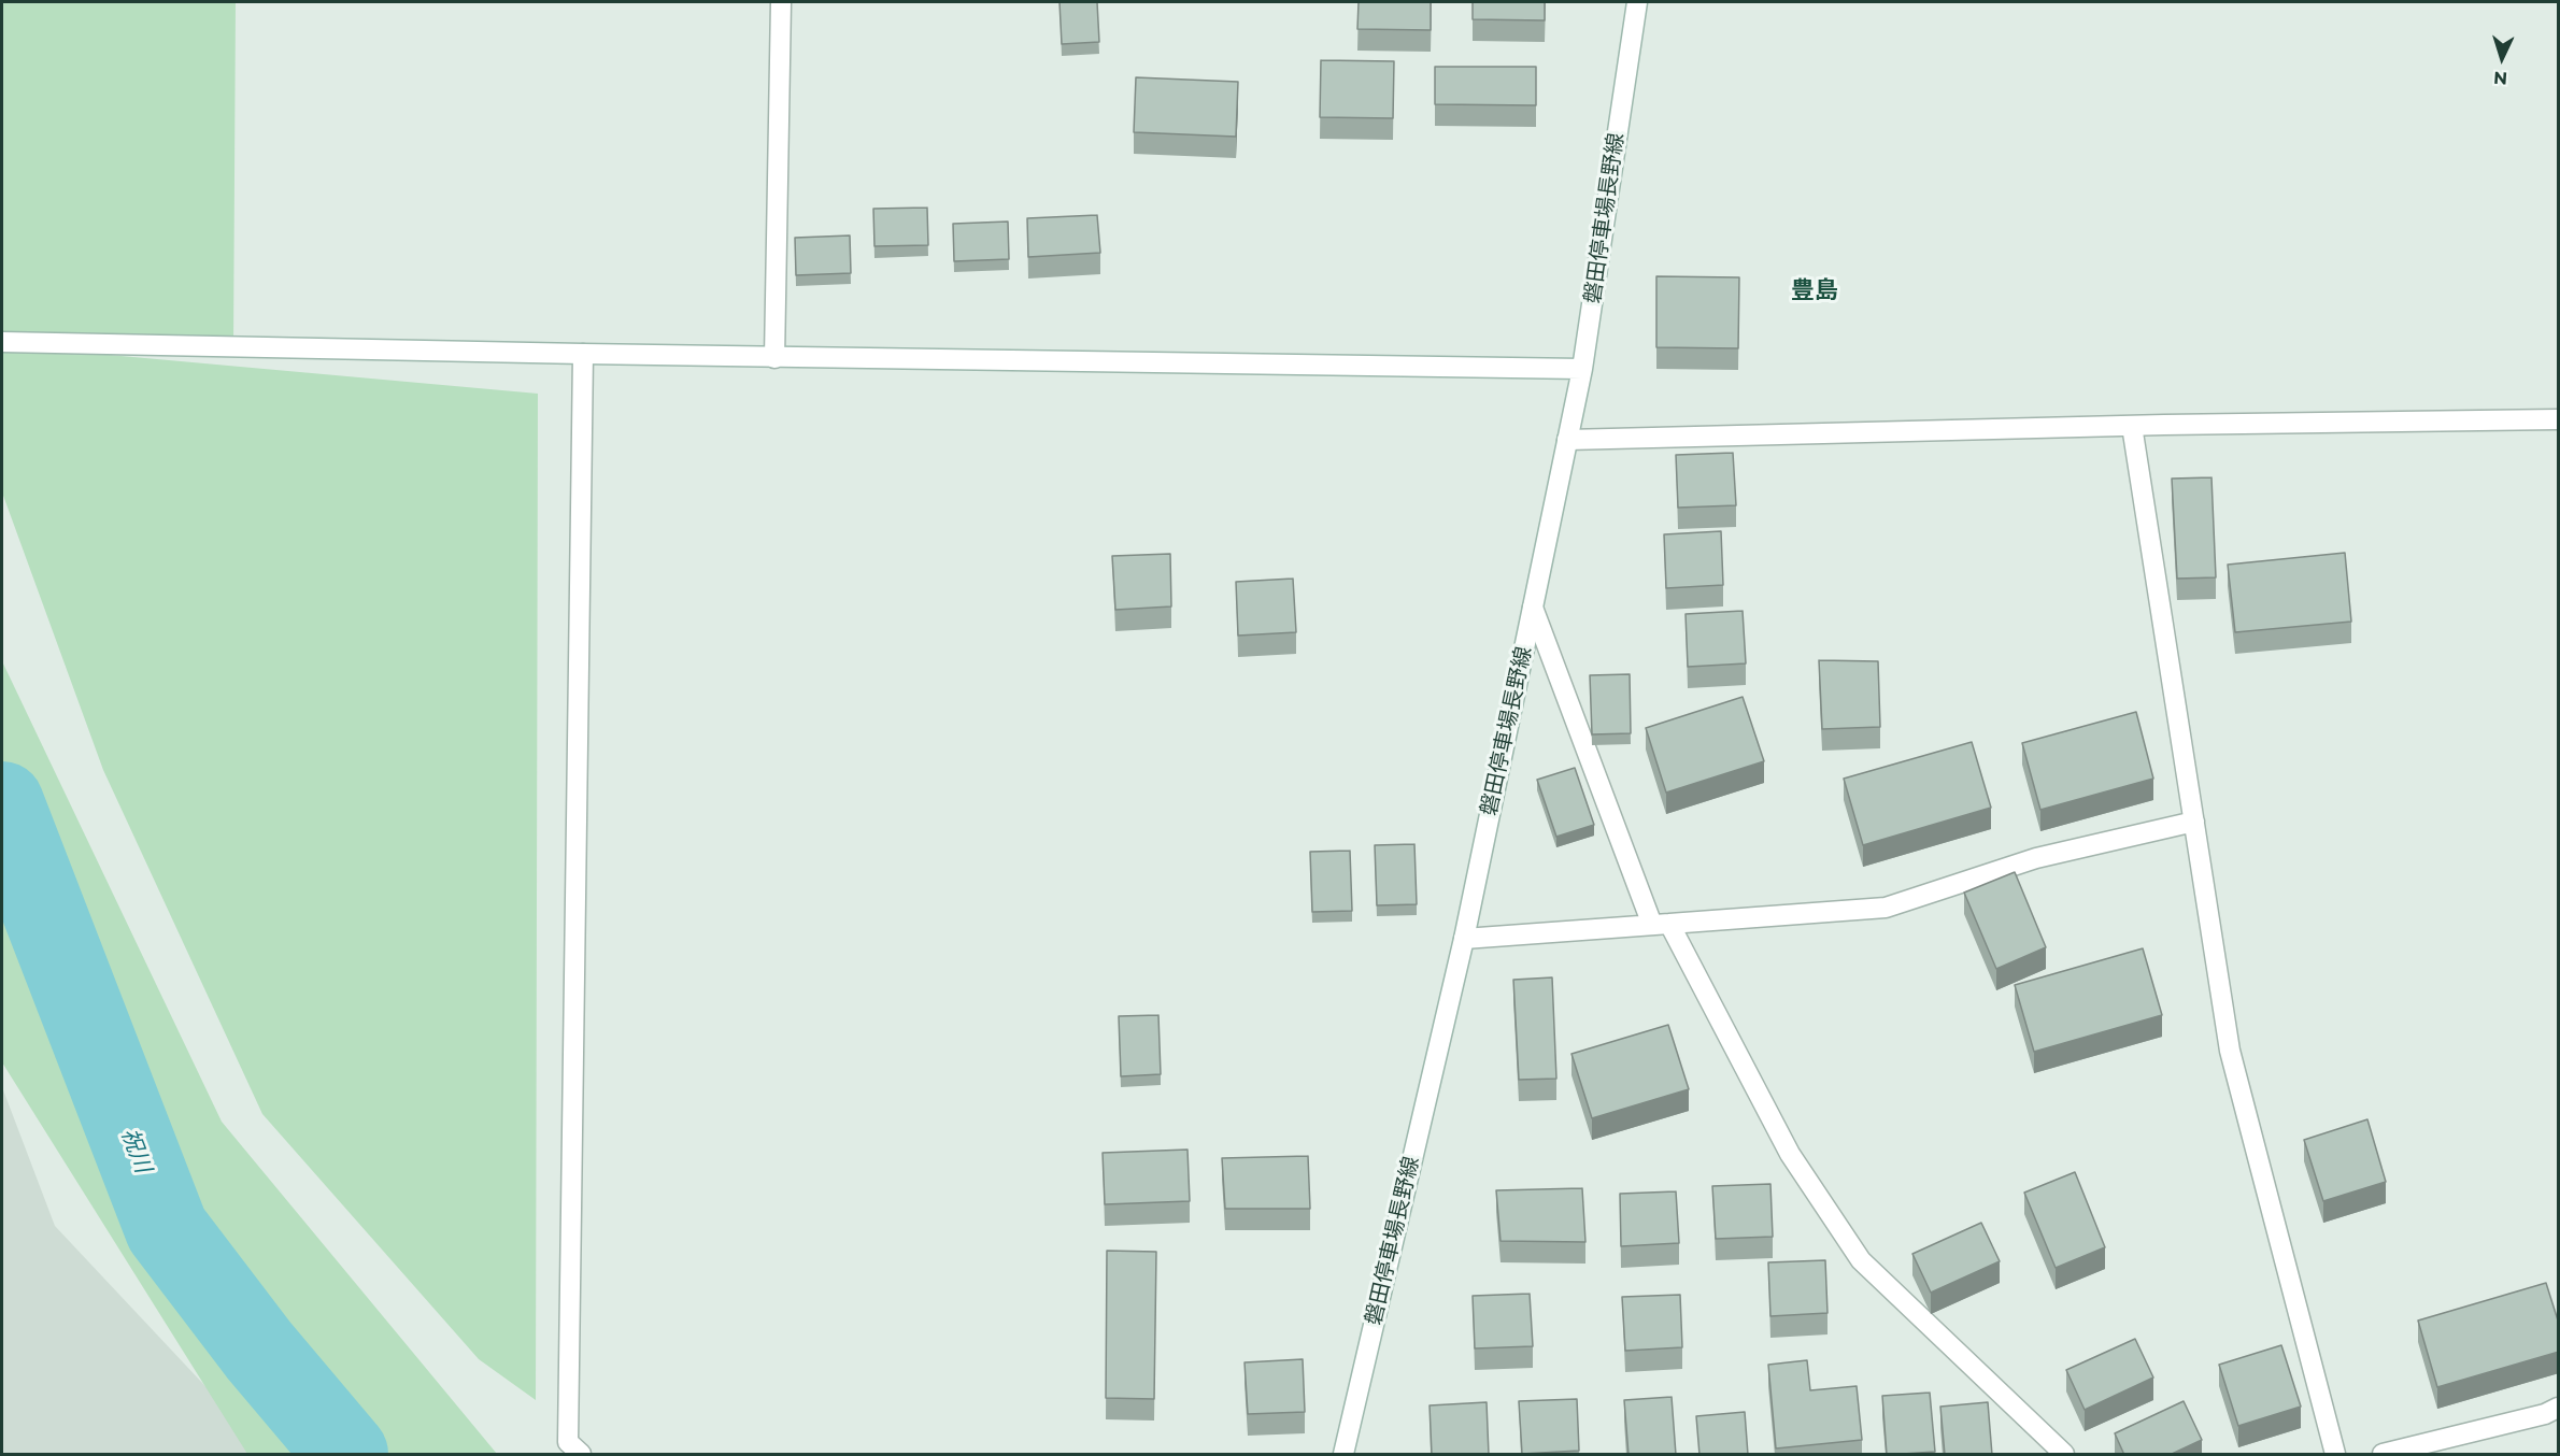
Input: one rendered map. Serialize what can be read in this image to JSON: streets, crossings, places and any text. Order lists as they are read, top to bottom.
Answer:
{
  "streets": {
    "street": ["磐田停車場長野線"]
  },
  "districts": ["豊島"],
  "water": ["祝川"],
  "north": "bottom"
}
